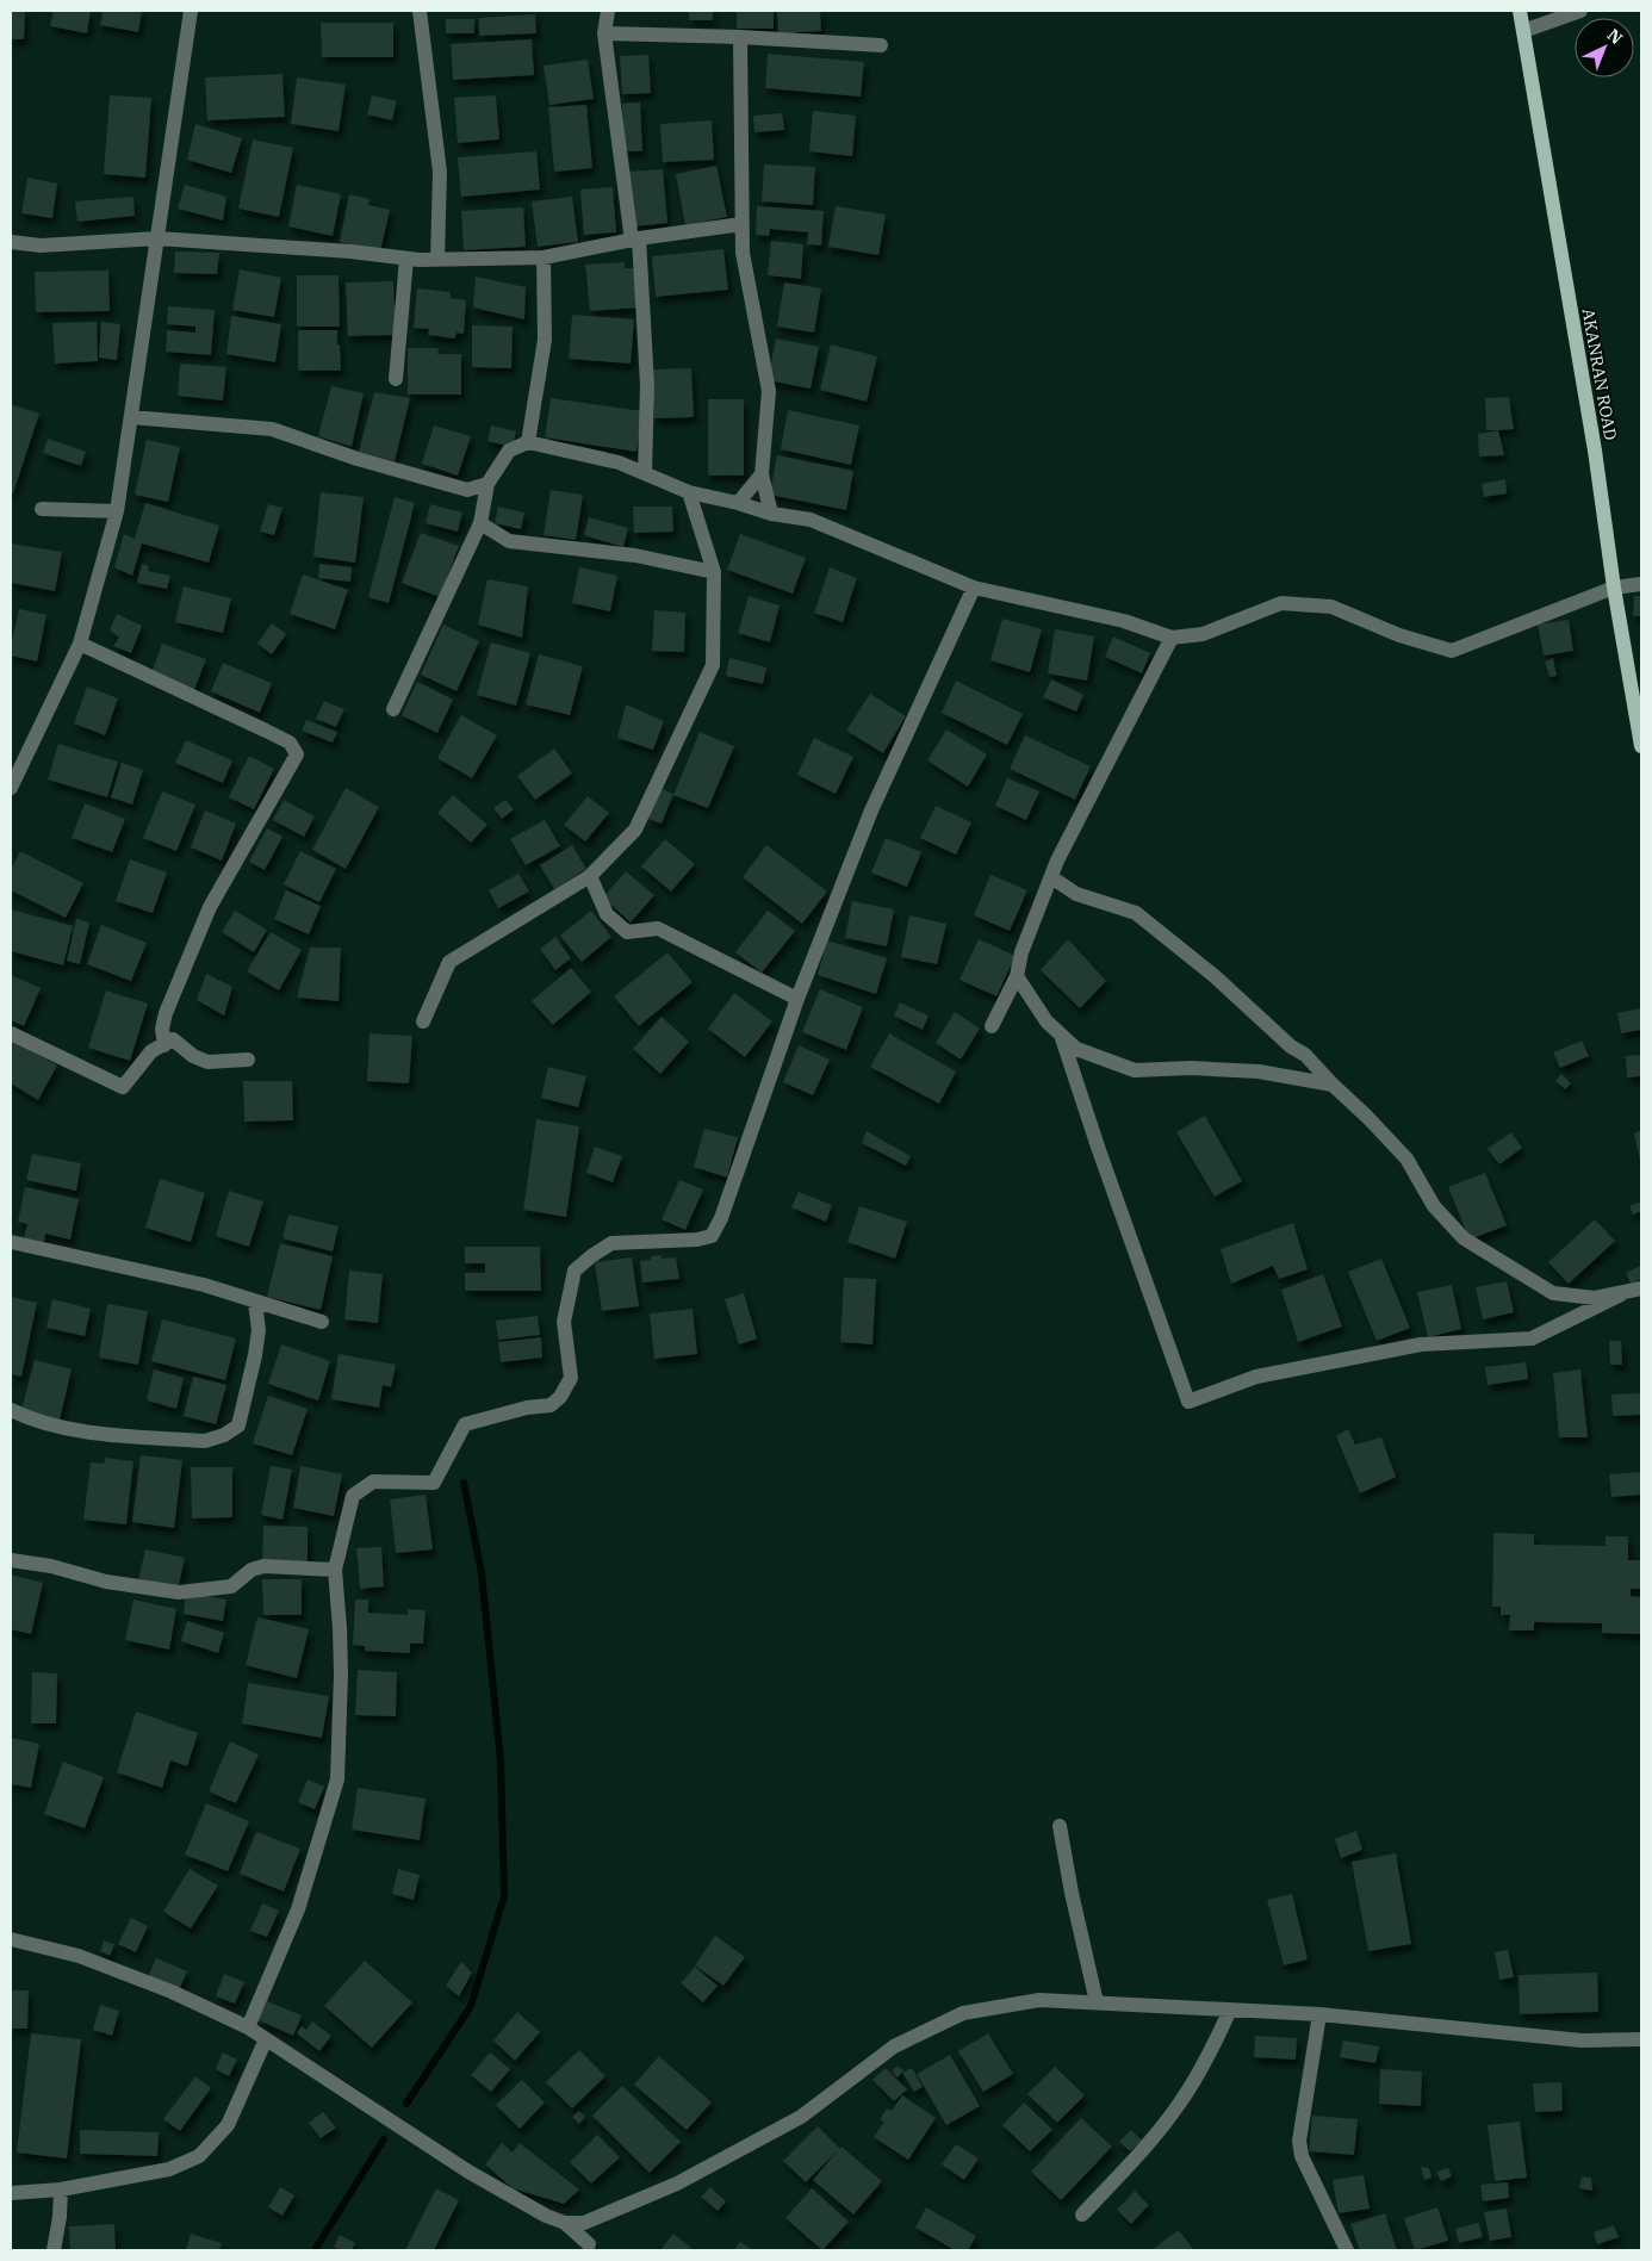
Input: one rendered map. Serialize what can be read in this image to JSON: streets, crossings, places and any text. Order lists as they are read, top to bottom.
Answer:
{
  "streets": {
    "main road": ["AKANRAN ROAD"]
  },
  "north": "top right"
}
